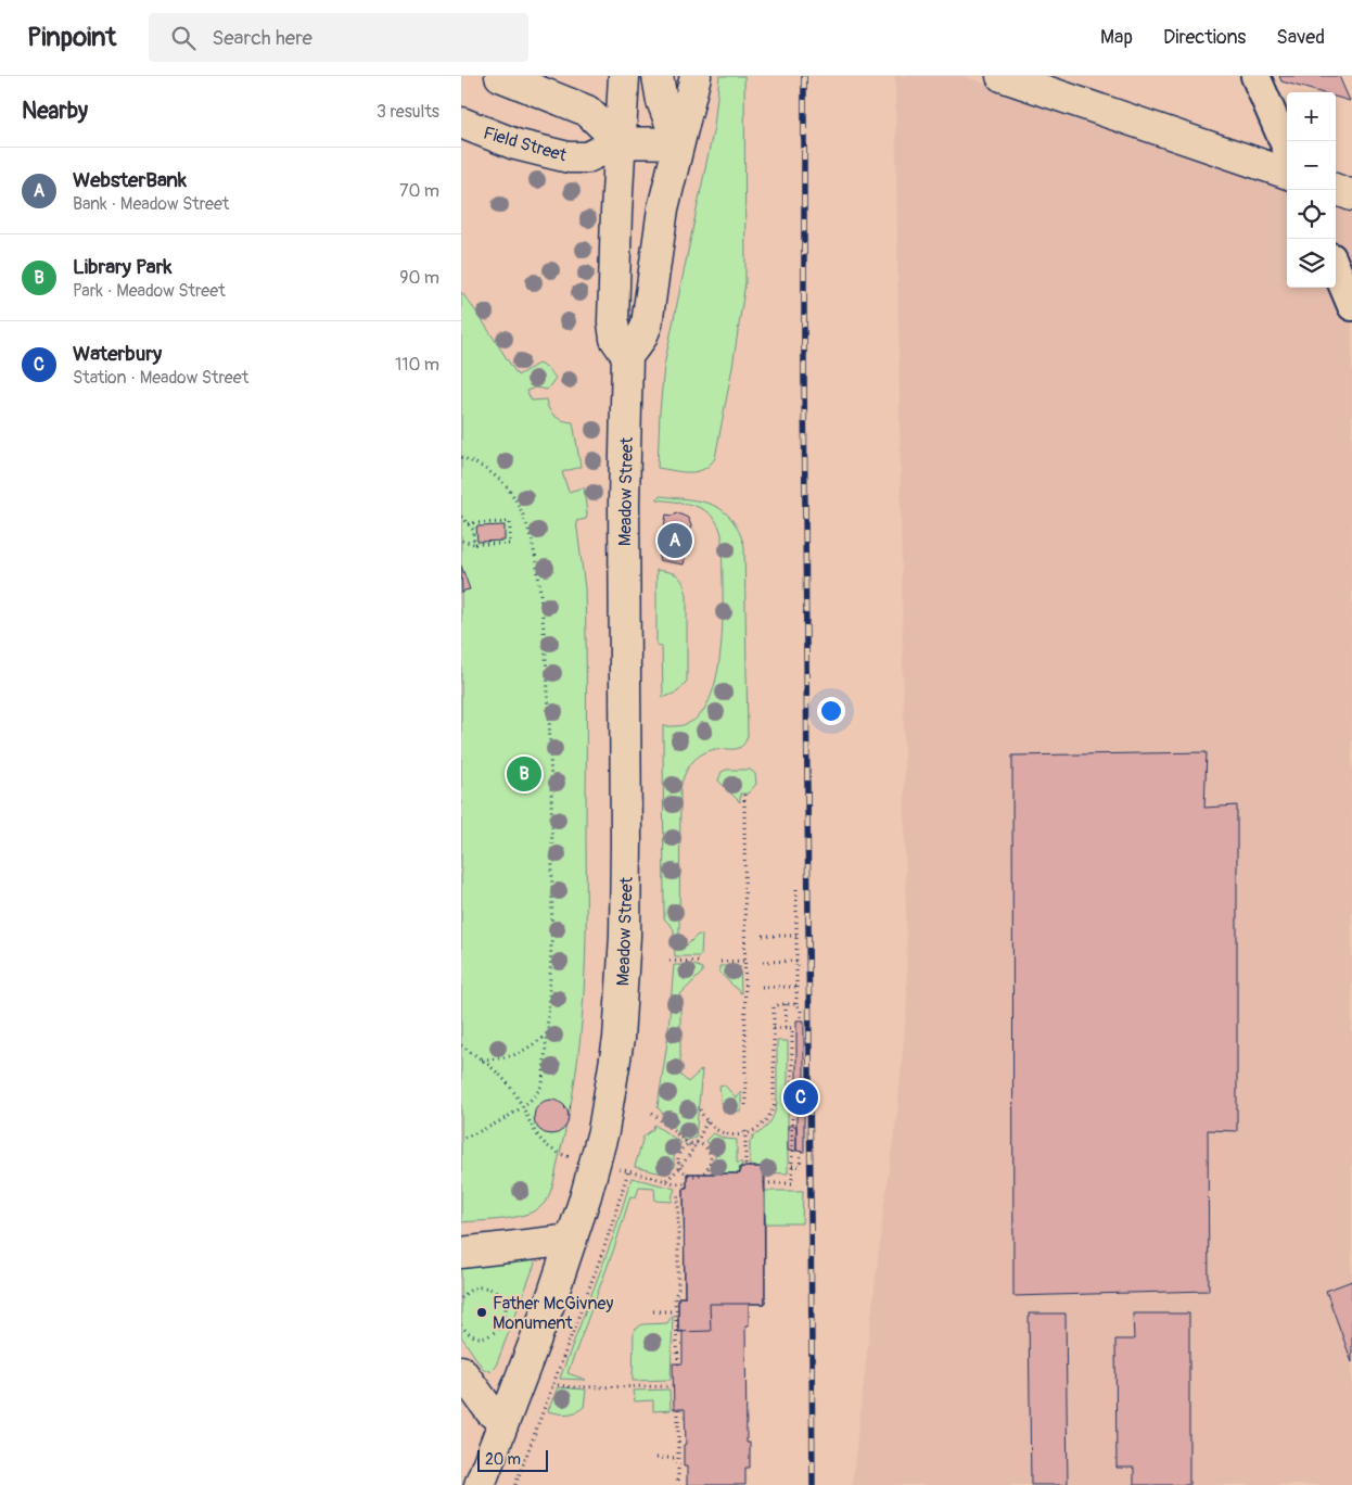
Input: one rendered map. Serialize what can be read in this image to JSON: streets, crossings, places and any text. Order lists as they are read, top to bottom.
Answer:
{
  "streets": {
    "main road": ["Field Street", "Meadow Street"]
  },
  "crossings": [
    ["Field Street", "Meadow Street"]
  ],
  "places": ["Father McGivney Monument"],
  "scale_bar": "20 m",
  "page": {
    "header": "Pinpoint",
    "search": "Search here",
    "nav": ["Map", "Directions", "Saved"],
    "heading": ["Nearby", "3 results"],
    "map_buttons": ["+", "−"],
    "list": [
      {
        "mark": "A",
        "name": "WebsterBank",
        "note": "Bank · Meadow Street",
        "value": "70 m"
      },
      {
        "mark": "B",
        "name": "Library Park",
        "note": "Park · Meadow Street",
        "value": "90 m"
      },
      {
        "mark": "C",
        "name": "Waterbury",
        "note": "Station · Meadow Street",
        "value": "110 m"
      }
    ],
    "pins": ["A", "B", "C"],
    "scale": "20 m"
  }
}
